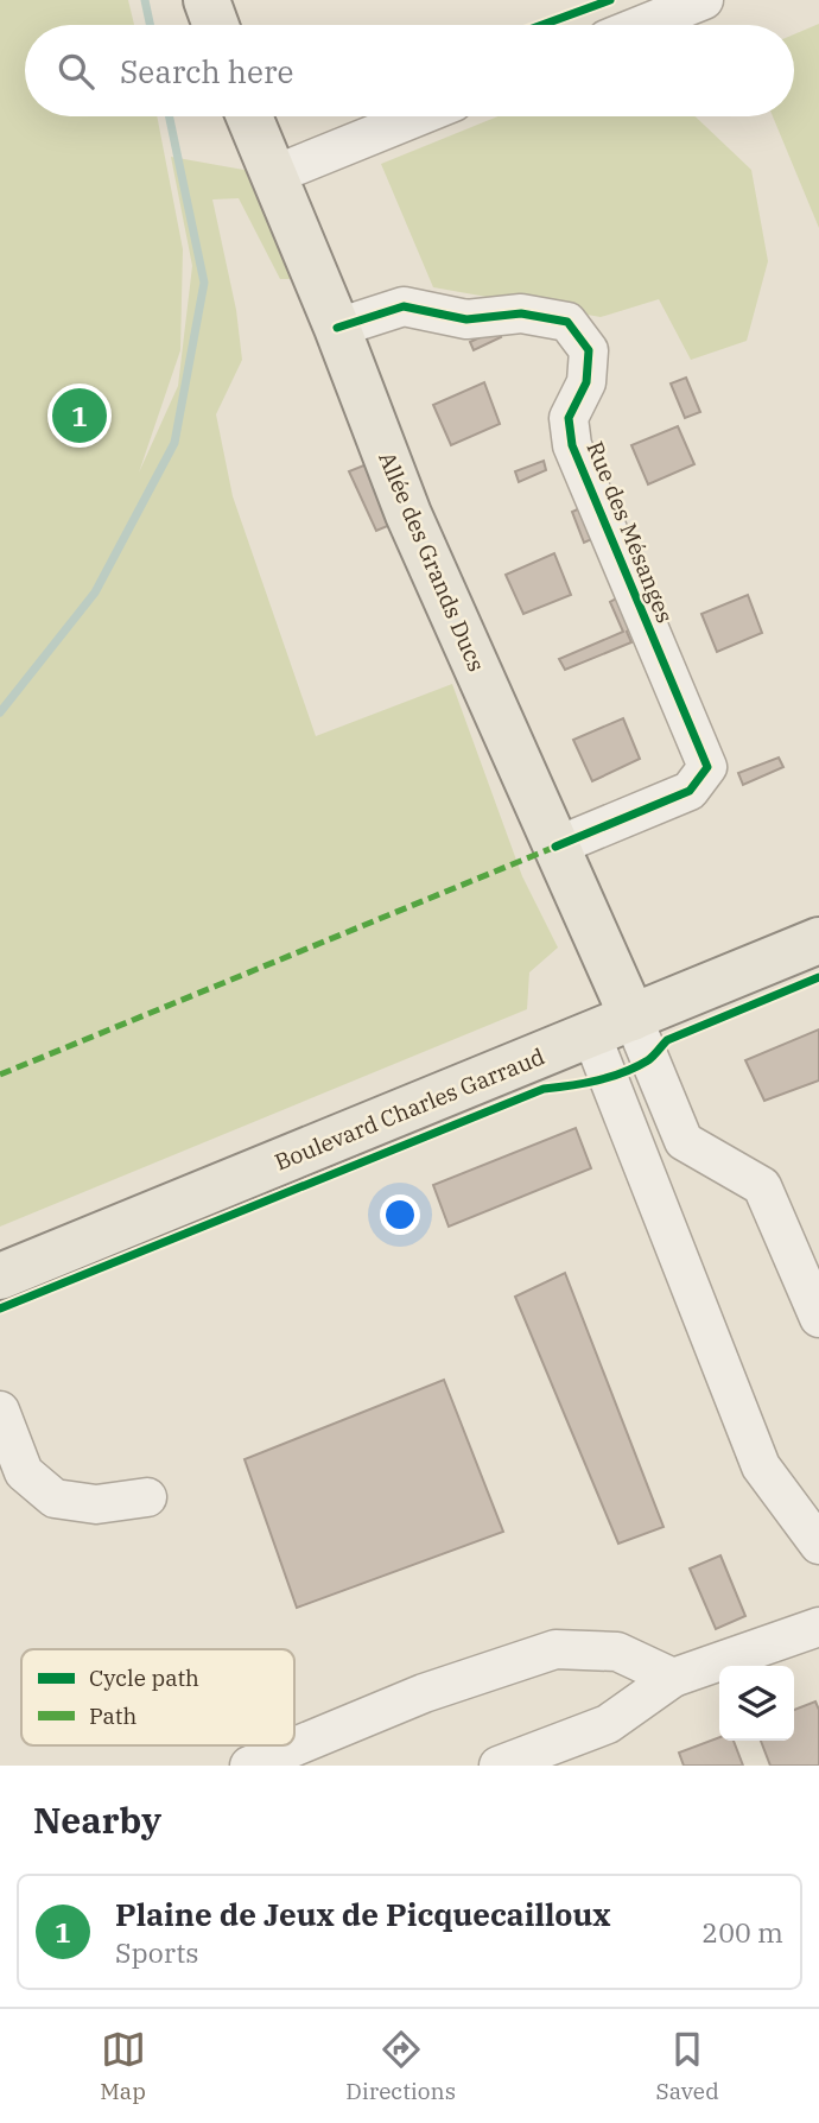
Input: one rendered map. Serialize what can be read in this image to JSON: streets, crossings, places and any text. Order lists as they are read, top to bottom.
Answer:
{
  "streets": {
    "main road": ["Allée des Grands Ducs", "Boulevard Charles Garraud"],
    "street": ["Rue des Mésanges"]
  },
  "crossings": [
    ["Rue des Mésanges", "Allée des Grands Ducs"],
    ["Allée des Grands Ducs", "Boulevard Charles Garraud"]
  ],
  "legend": ["Cycle path", "Path"],
  "page": {
    "search": "Search here",
    "pins": "1",
    "heading": "Nearby",
    "list": [
      {
        "mark": "1",
        "name": "Plaine de Jeux de Picquecailloux",
        "note": "Sports",
        "value": "200 m"
      }
    ],
    "nav": ["Map", "Directions", "Saved"]
  }
}
